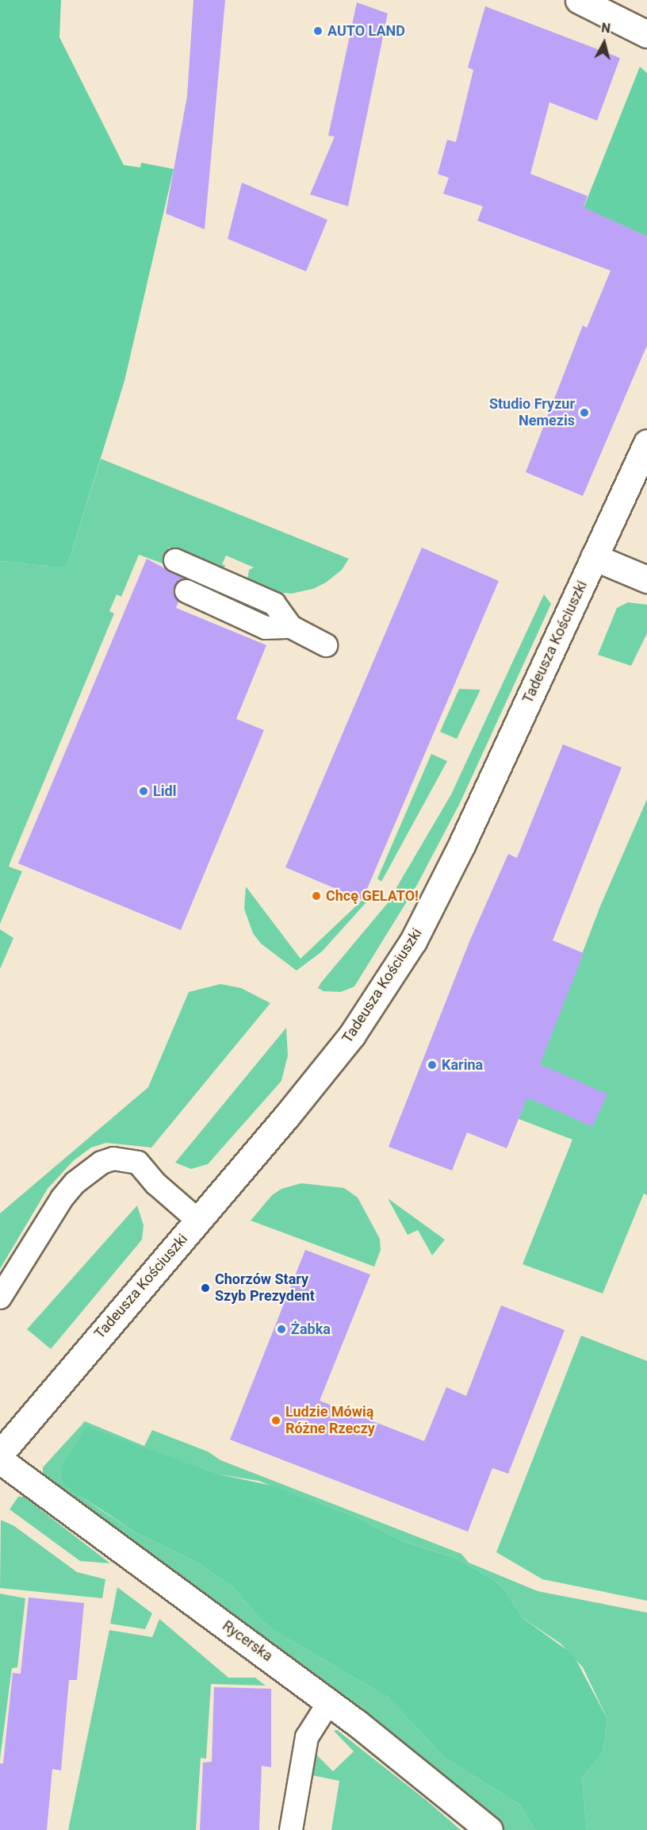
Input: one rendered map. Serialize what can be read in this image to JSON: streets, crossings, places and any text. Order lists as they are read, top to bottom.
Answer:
{
  "streets": {
    "street": ["Tadeusza Kościuszki", "Rycerska"]
  },
  "places": [
    "AUTO LAND",
    "Studio Fryzur Nemezis",
    "Lidl",
    "Chcę GELATO!",
    "Karina",
    "Chorzów Stary Szyb Prezydent",
    "Żabka",
    "Ludzie Mówią Różne Rzeczy"
  ],
  "north": "top"
}
